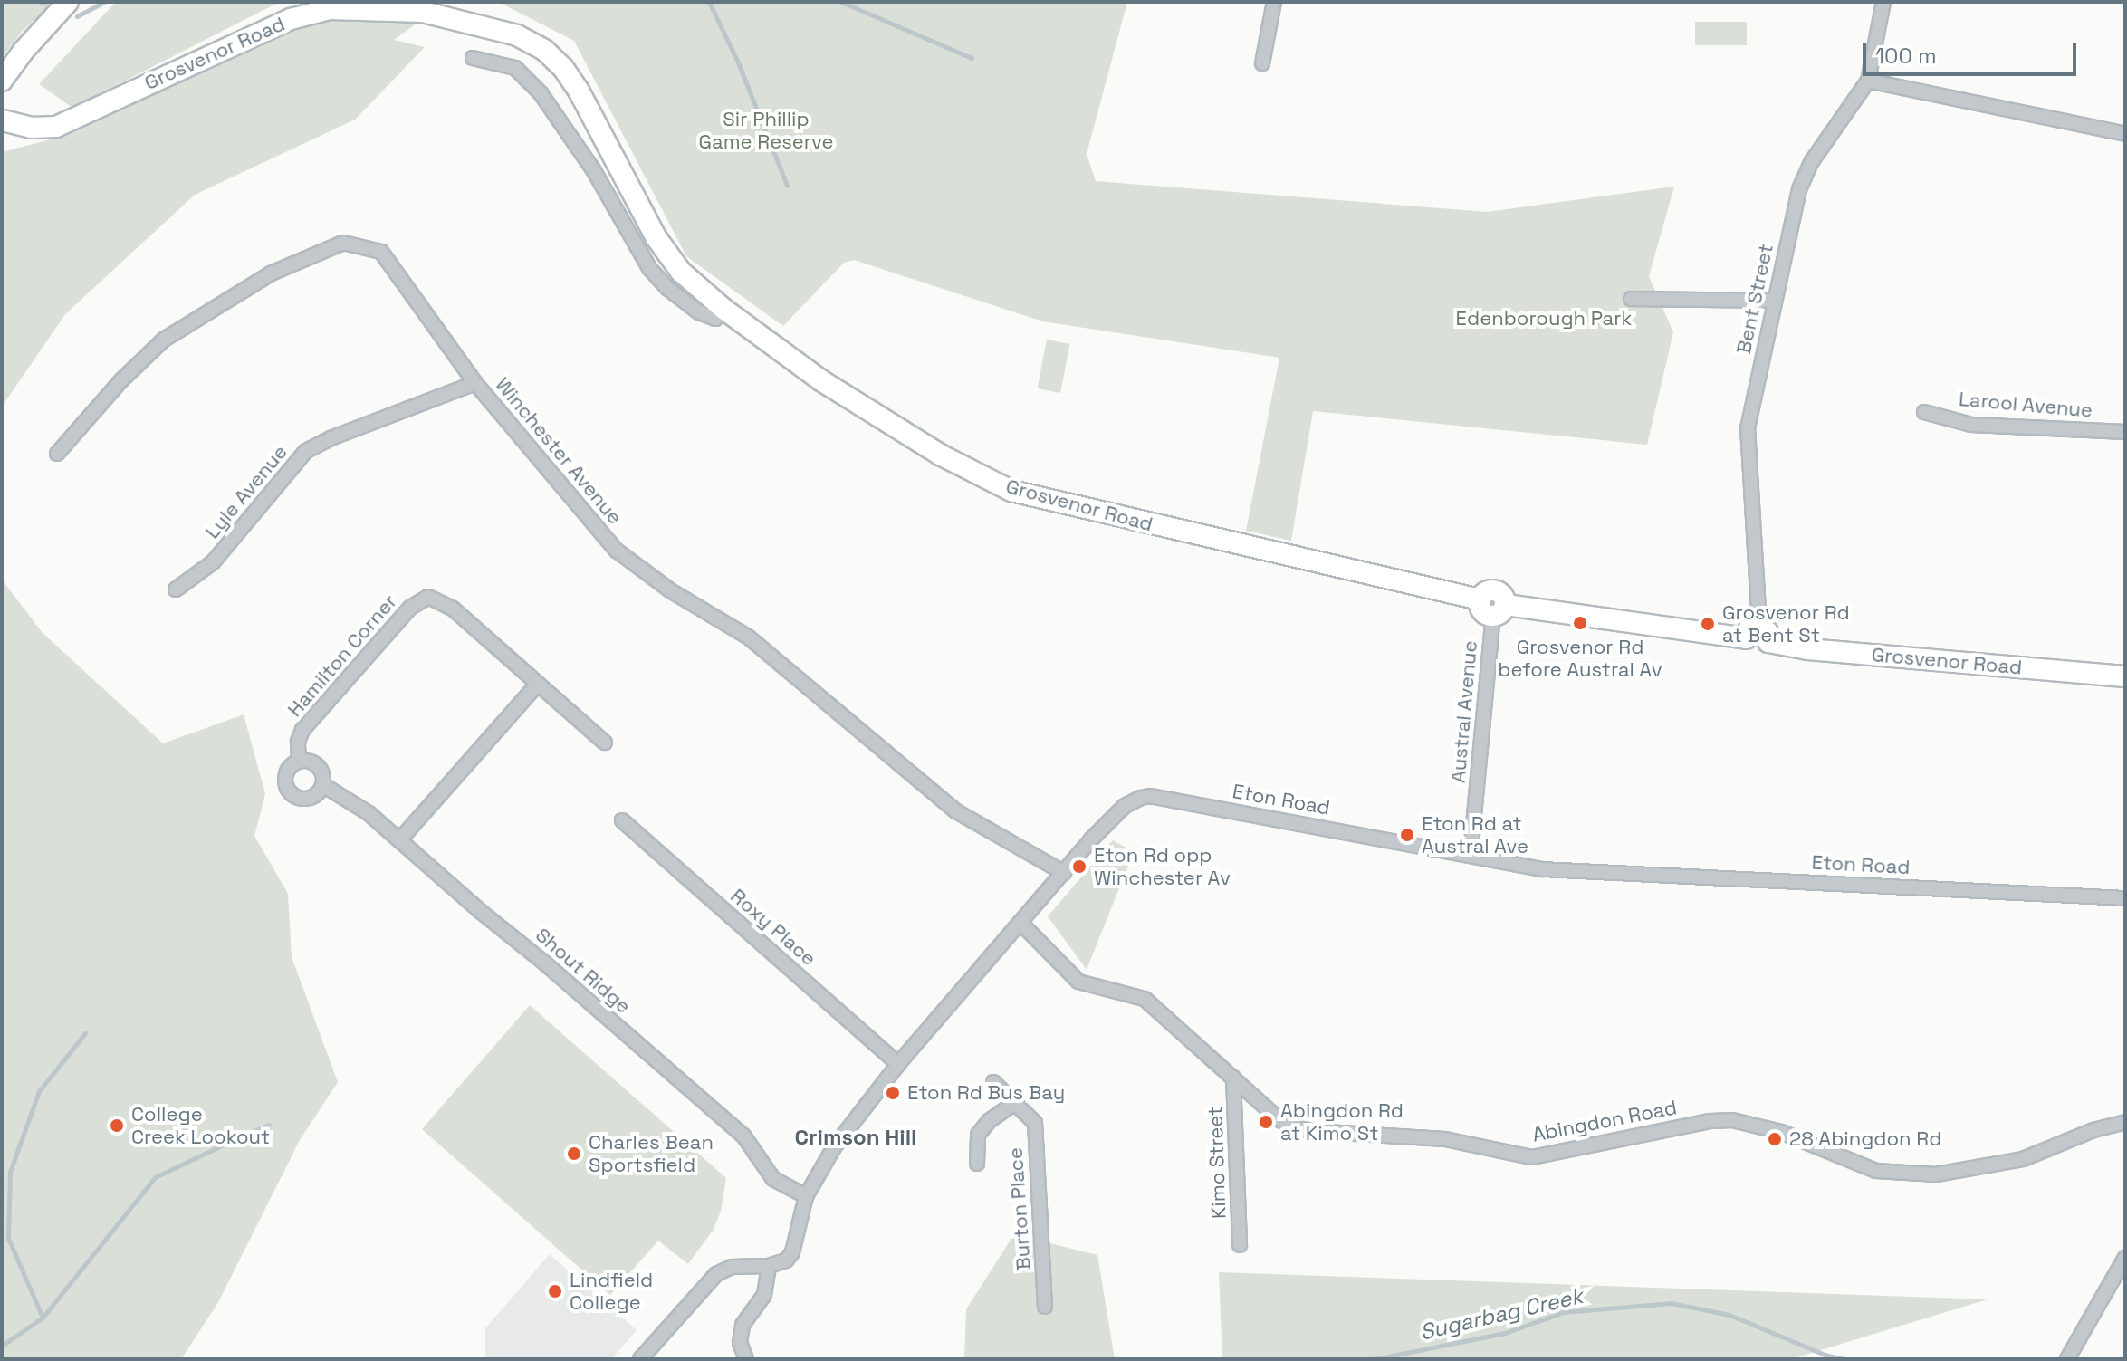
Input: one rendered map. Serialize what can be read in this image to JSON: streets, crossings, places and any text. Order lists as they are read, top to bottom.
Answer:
{
  "streets": {
    "street": [
      "Grosvenor Road",
      "Bent Street",
      "Larool Avenue",
      "Winchester Avenue",
      "Lyle Avenue",
      "Hamilton Corner",
      "Austral Avenue",
      "Eton Road",
      "Roxy Place",
      "Shout Ridge",
      "Abingdon Road",
      "Kimo Street",
      "Burton Place"
    ]
  },
  "crossings": [
    ["Grosvenor Road", "Bent Street"],
    ["Grosvenor Road", "Austral Avenue"],
    ["Winchester Avenue", "Lyle Avenue"],
    ["Winchester Avenue", "Eton Road"],
    ["Hamilton Corner", "Shout Ridge"],
    ["Austral Avenue", "Eton Road"],
    ["Eton Road", "Roxy Place"],
    ["Eton Road", "Shout Ridge"],
    ["Eton Road", "Abingdon Road"],
    ["Abingdon Road", "Kimo Street"]
  ],
  "districts": ["Crimson Hill"],
  "water": ["Sugarbag Creek"],
  "parks": ["Sir Phillip Game Reserve", "Edenborough Park"],
  "places": [
    "Grosvenor Rd before Austral Av",
    "Grosvenor Rd at Bent St",
    "Eton Rd at Austral Ave",
    "Eton Rd opp Winchester Av",
    "Eton Rd Bus Bay",
    "Abingdon Rd at Kimo St",
    "College Creek Lookout",
    "28 Abingdon Rd",
    "Charles Bean Sportsfield",
    "Lindfield College"
  ],
  "scale_bar": "100 m"
}
